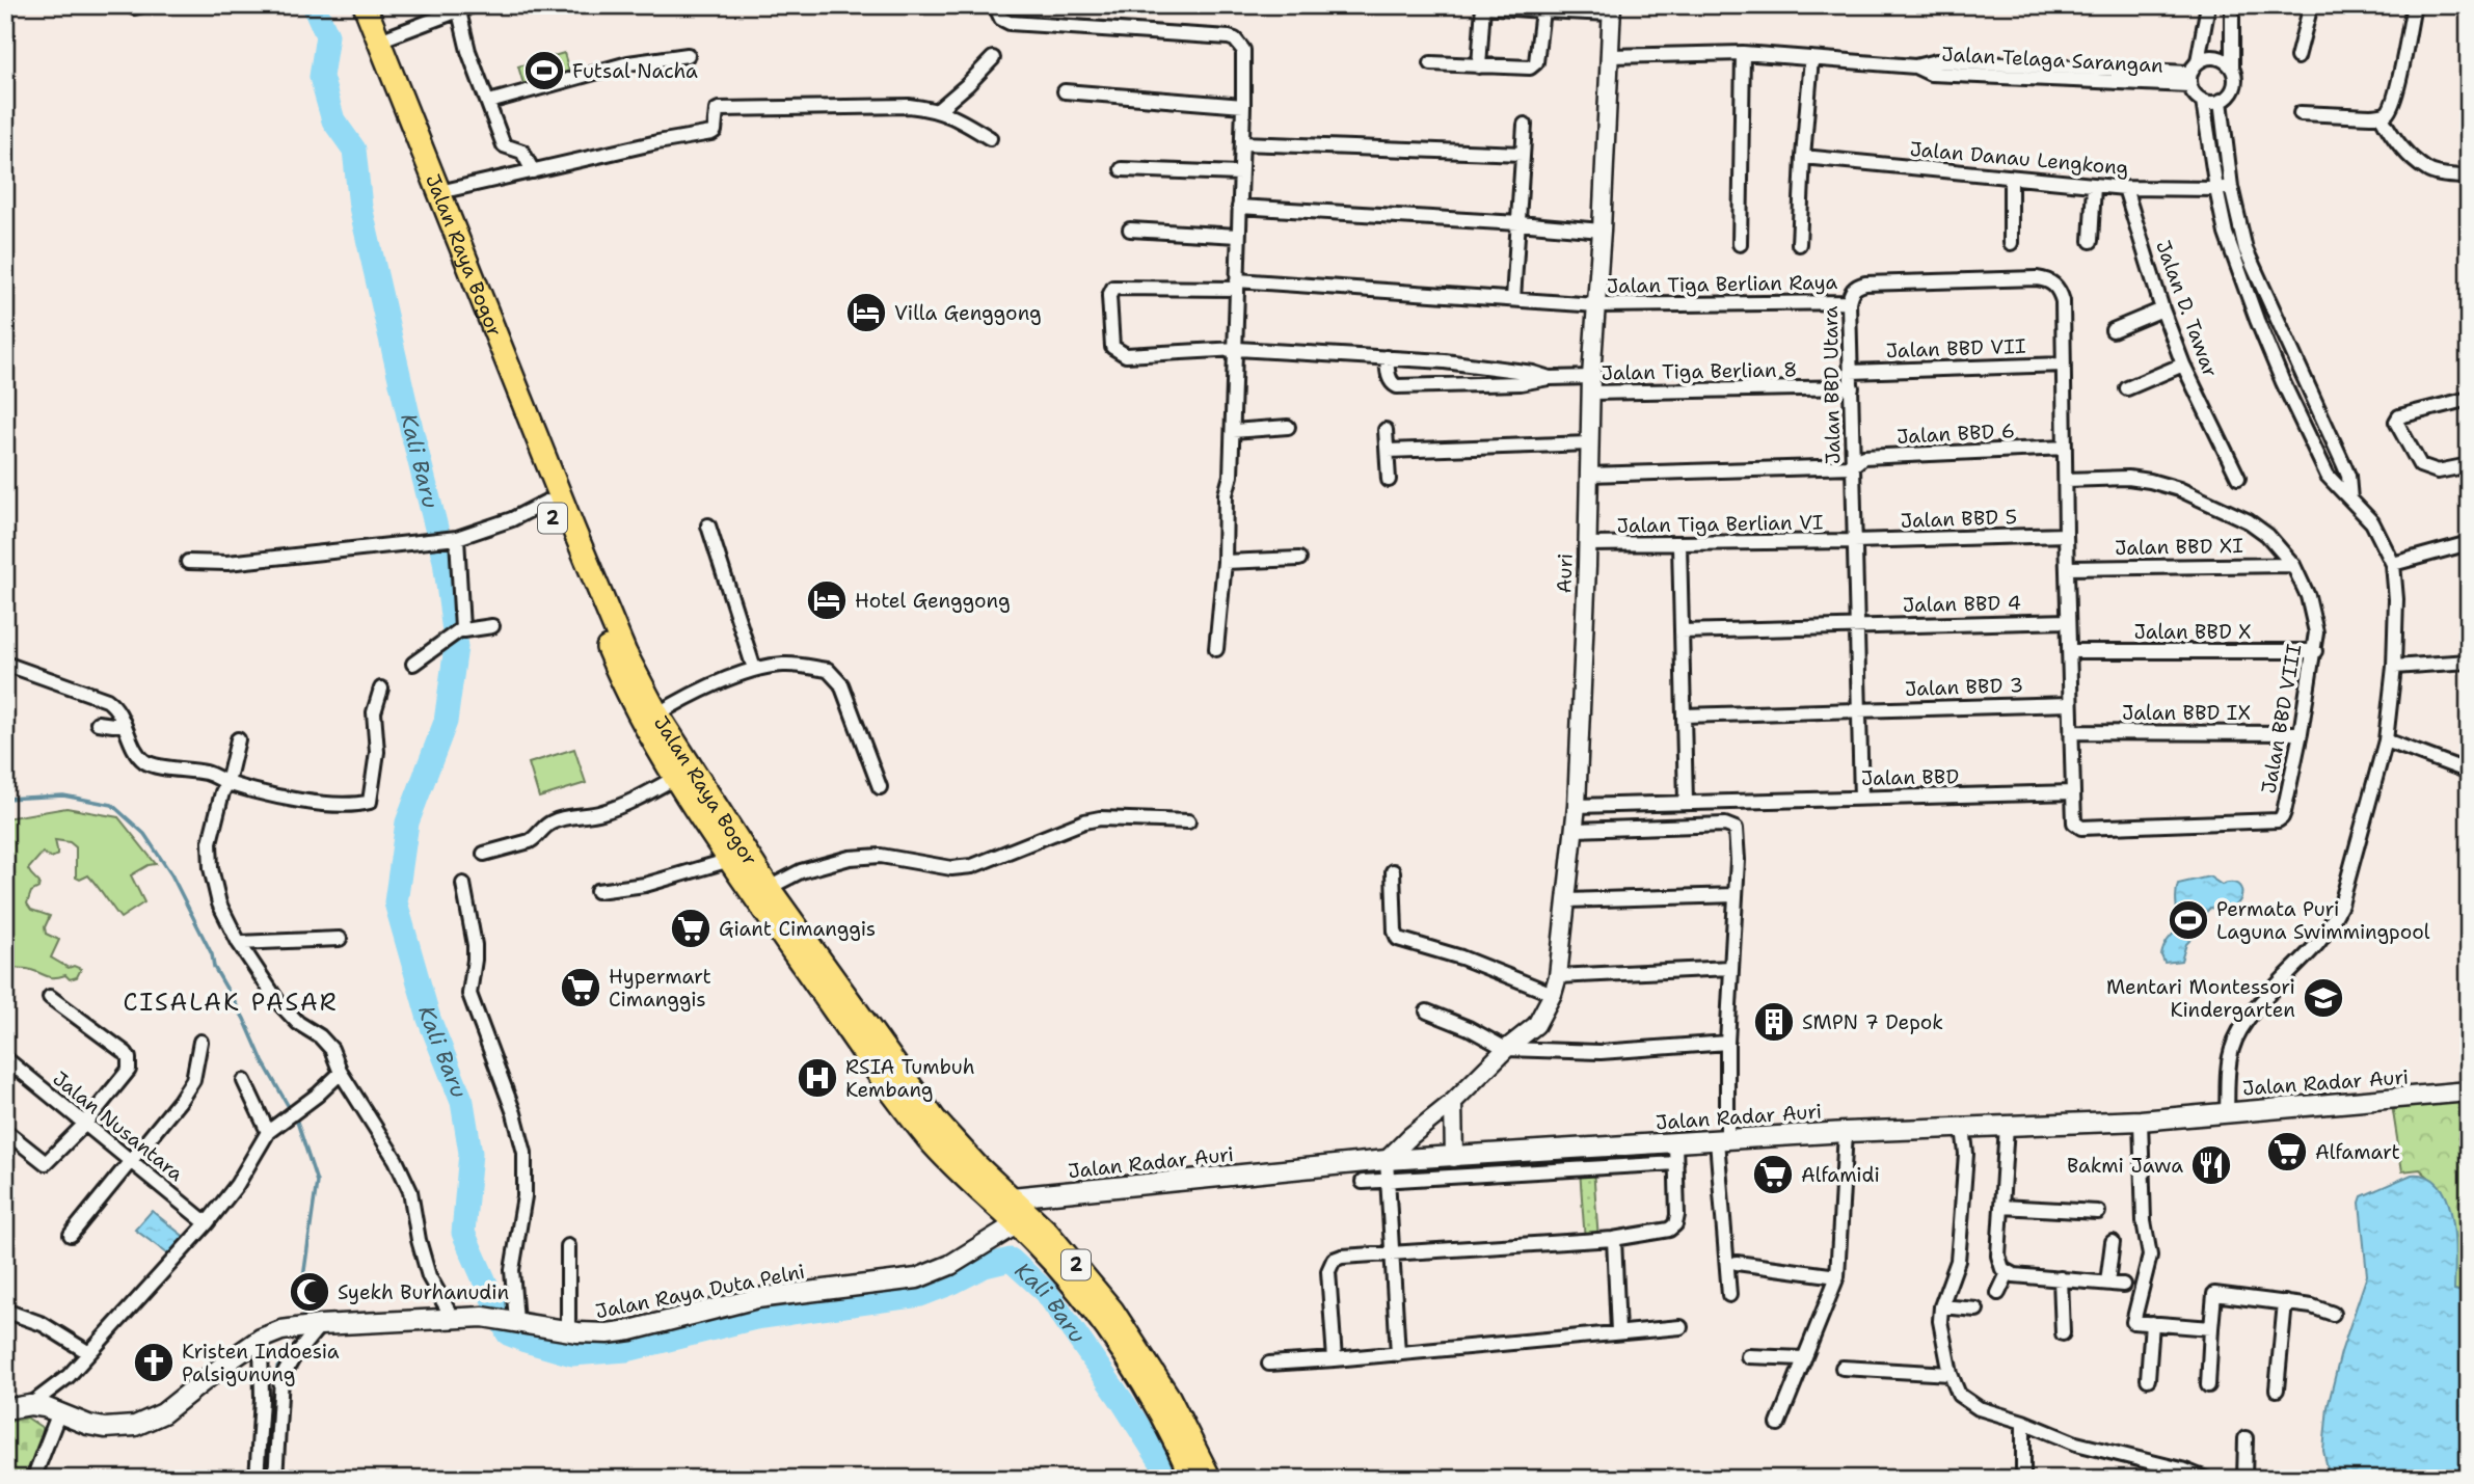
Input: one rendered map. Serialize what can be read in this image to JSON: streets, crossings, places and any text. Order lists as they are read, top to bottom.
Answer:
{
  "streets": {
    "highway": ["Jalan Raya Bogor", "2"],
    "main road": ["Jalan Radar Auri", "Jalan Raya Duta Pelni"],
    "street": [
      "Jalan Telaga Sarangan",
      "Jalan Danau Lengkong",
      "Jalan Tiga Berlian Raya",
      "Jalan D. Tawar",
      "Jalan BBD VII",
      "Jalan Tiga Berlian 8",
      "Jalan BBD Utara",
      "Jalan BBD 6",
      "Jalan BBD 5",
      "Jalan Tiga Berlian VI",
      "Jalan BBD XI",
      "Auri",
      "Jalan BBD 4",
      "Jalan BBD X",
      "Jalan BBD 3",
      "Jalan BBD IX",
      "Jalan BBD VIII",
      "Jalan BBD",
      "Jalan Nusantara"
    ]
  },
  "crossings": [
    ["Jalan Telaga Sarangan", "Auri"],
    ["Jalan Danau Lengkong", "Jalan D. Tawar"],
    ["Jalan Raya Bogor", "Jalan Radar Auri"],
    ["Jalan Raya Bogor", "Jalan Raya Duta Pelni"],
    ["Jalan Tiga Berlian Raya", "Jalan BBD Utara"],
    ["Jalan Tiga Berlian Raya", "Auri"],
    ["Jalan BBD VII", "Jalan BBD Utara"],
    ["Jalan Tiga Berlian 8", "Jalan BBD Utara"],
    ["Jalan Tiga Berlian 8", "Auri"],
    ["Jalan BBD Utara", "Jalan BBD 6"],
    ["Jalan BBD Utara", "Jalan BBD 5"],
    ["Jalan BBD Utara", "Jalan Tiga Berlian VI"],
    ["Jalan BBD Utara", "Jalan BBD XI"],
    ["Jalan BBD Utara", "Jalan BBD 4"],
    ["Jalan BBD Utara", "Jalan BBD 3"],
    ["Jalan BBD Utara", "Jalan BBD VIII"],
    ["Jalan BBD Utara", "Jalan BBD"],
    ["Jalan BBD 6", "Auri"],
    ["Jalan BBD 5", "Jalan Tiga Berlian VI"],
    ["Jalan Tiga Berlian VI", "Auri"],
    ["Jalan BBD XI", "Jalan BBD VIII"],
    ["Auri", "Jalan BBD"],
    ["Auri", "Jalan Radar Auri"],
    ["Jalan BBD X", "Jalan BBD VIII"],
    ["Jalan BBD IX", "Jalan BBD VIII"],
    ["Jalan BBD VIII", "Jalan BBD"]
  ],
  "districts": ["CISALAK PASAR"],
  "water": ["Kali Baru"],
  "places": {
    "sports": ["Futsal Nacha", "Permata Puri Laguna Swimmingpool"],
    "hotel": ["Villa Genggong", "Hotel Genggong"],
    "supermarket": [
      "Giant Cimanggis",
      "Hypermart Cimanggis",
      "Alfamart",
      "Alfamidi"
    ],
    "school or university": ["Mentari Montessori Kindergarten"],
    "building": ["SMPN 7 Depok"],
    "hospital": ["RSIA Tumbuh Kembang"],
    "restaurant": ["Bakmi Jawa"],
    "mosque": ["Syekh Burhanudin"],
    "church": ["Kristen Indoesia Palsigunung"]
  }
}
